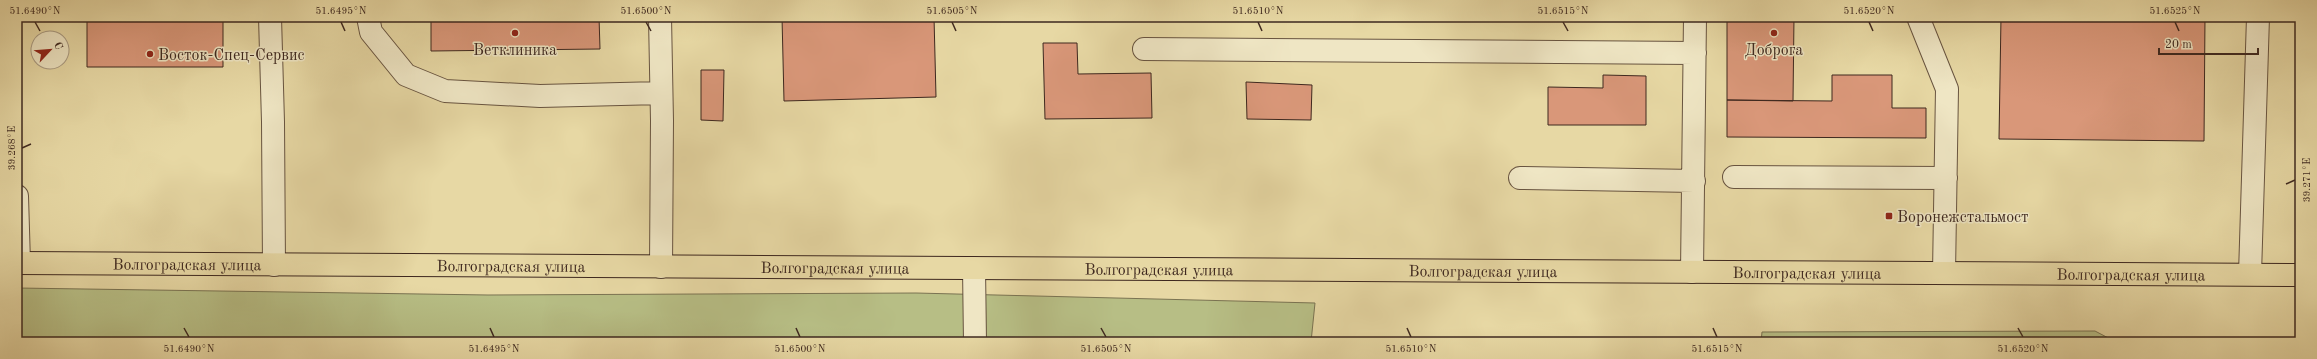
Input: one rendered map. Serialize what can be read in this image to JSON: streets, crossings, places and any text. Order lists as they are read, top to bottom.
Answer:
{
  "streets": {
    "main road": ["Волгоградская улица"]
  },
  "places": {
    "other": ["Ветклиника", "Доброга", "Восток-Спец-Сервис"],
    "transit": ["Воронежстальмост"]
  },
  "scale_bar": "20 m",
  "north": "top right",
  "coordinates": [
    "51.6490°N",
    "51.6495°N",
    "51.6500°N",
    "51.6505°N",
    "51.6510°N",
    "51.6515°N",
    "51.6520°N",
    "51.6525°N",
    "39.268°E",
    "39.271°E"
  ]
}
